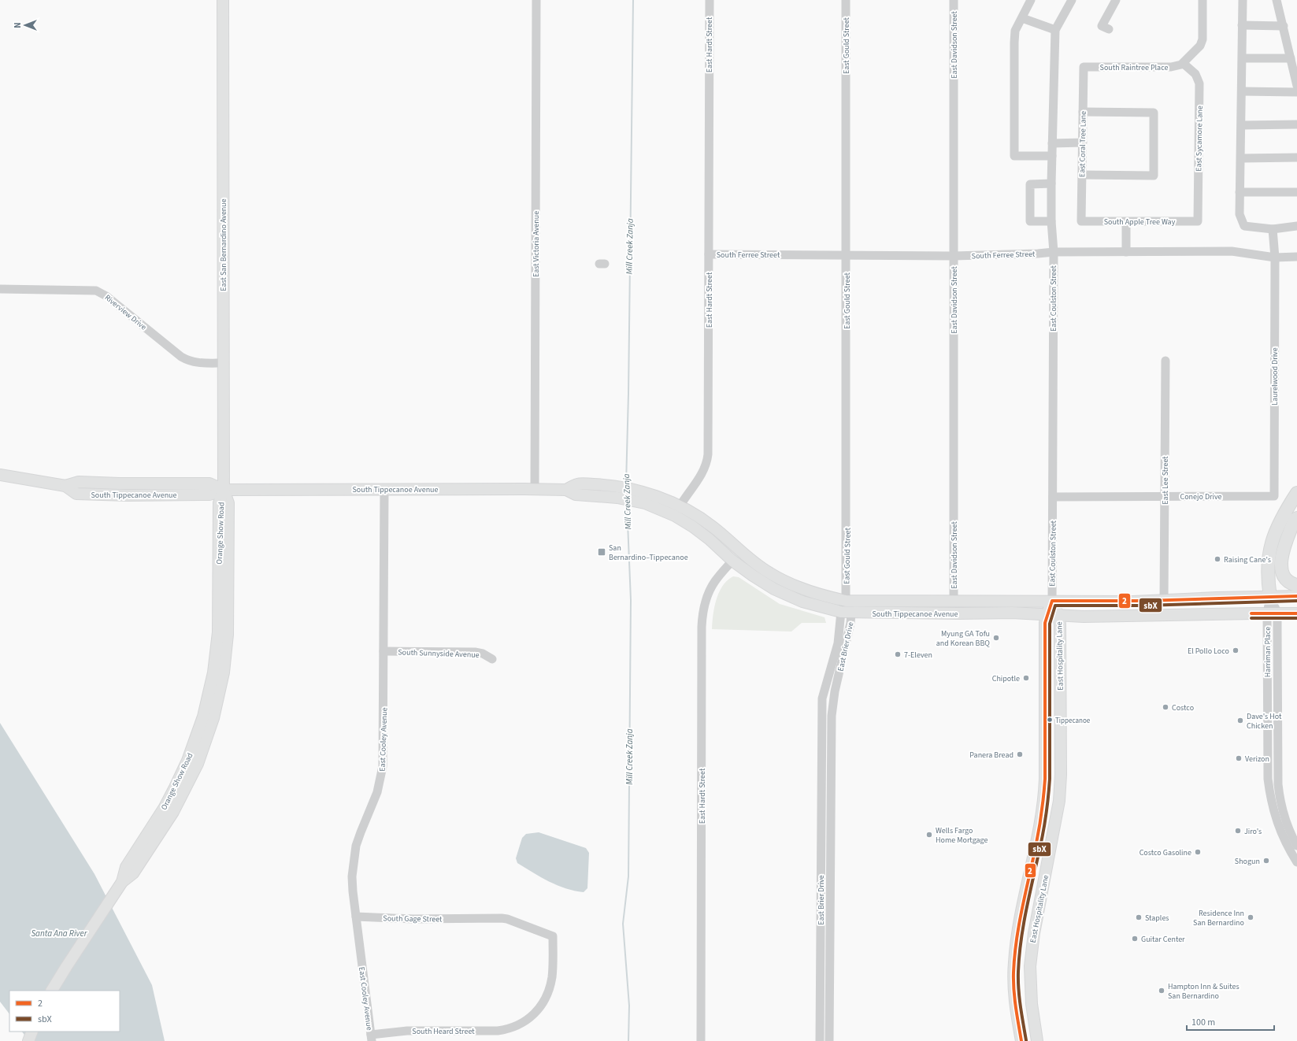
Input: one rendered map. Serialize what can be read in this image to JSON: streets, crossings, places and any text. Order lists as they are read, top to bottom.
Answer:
{
  "streets": {
    "main road": [
      "East San Bernardino Avenue",
      "South Tippecanoe Avenue",
      "Orange Show Road",
      "East Hospitality Lane"
    ],
    "street": [
      "East Hardt Street",
      "East Davidson Street",
      "East Gould Street",
      "South Raintree Place",
      "East Sycamore Lane",
      "East Coral Tree Lane",
      "South Apple Tree Way",
      "East Victoria Avenue",
      "South Ferree Street",
      "East Coulston Street",
      "Riverview Drive",
      "Laurelwood Drive",
      "East Lee Street",
      "Conejo Drive",
      "East Brier Drive",
      "Harriman Place",
      "South Sunnyside Avenue",
      "East Cooley Avenue",
      "South Gage Street",
      "South Heard Street"
    ]
  },
  "crossings": [
    ["East Hardt Street", "South Ferree Street"],
    ["East Hardt Street", "South Tippecanoe Avenue"],
    ["East Davidson Street", "South Ferree Street"],
    ["East Davidson Street", "South Tippecanoe Avenue"],
    ["East Gould Street", "South Ferree Street"],
    ["East Gould Street", "South Tippecanoe Avenue"],
    ["East Gould Street", "East Brier Drive"],
    ["South Raintree Place", "East Sycamore Lane"],
    ["South Raintree Place", "East Coral Tree Lane"],
    ["East Sycamore Lane", "South Apple Tree Way"],
    ["East Coral Tree Lane", "South Apple Tree Way"],
    ["East Victoria Avenue", "South Tippecanoe Avenue"],
    ["East San Bernardino Avenue", "Riverview Drive"],
    ["East San Bernardino Avenue", "South Tippecanoe Avenue"],
    ["East San Bernardino Avenue", "Orange Show Road"],
    ["South Ferree Street", "East Coulston Street"],
    ["South Ferree Street", "Laurelwood Drive"],
    ["East Coulston Street", "South Tippecanoe Avenue"],
    ["East Coulston Street", "Conejo Drive"],
    ["East Coulston Street", "East Hospitality Lane"],
    ["Laurelwood Drive", "Conejo Drive"],
    ["East Lee Street", "South Tippecanoe Avenue"],
    ["East Lee Street", "Conejo Drive"],
    ["South Tippecanoe Avenue", "Orange Show Road"],
    ["South Tippecanoe Avenue", "East Brier Drive"],
    ["South Tippecanoe Avenue", "Harriman Place"],
    ["South Tippecanoe Avenue", "East Hospitality Lane"],
    ["South Tippecanoe Avenue", "East Cooley Avenue"],
    ["South Sunnyside Avenue", "East Cooley Avenue"],
    ["East Cooley Avenue", "South Gage Street"],
    ["East Cooley Avenue", "South Heard Street"],
    ["South Gage Street", "South Heard Street"]
  ],
  "water": ["Mill Creek Zanja", "Santa Ana River"],
  "places": {
    "transit": ["San Bernardino–Tippecanoe"],
    "other": [
      "Raising Cane's",
      "Myung GA Tofu and Korean BBQ",
      "El Pollo Loco",
      "7-Eleven",
      "Chipotle",
      "Costco",
      "Tippecanoe",
      "Dave's Hot Chicken",
      "Panera Bread",
      "Verizon",
      "Jiro's",
      "Wells Fargo Home Mortgage",
      "Costco Gasoline",
      "Shogun",
      "Staples",
      "Residence Inn San Bernardino",
      "Guitar Center",
      "Hampton Inn & Suites San Bernardino"
    ]
  },
  "lines": ["transit line 2", "transit line sbX"],
  "legend": ["2", "sbX"],
  "scale_bar": "100 m",
  "north": "left"
}
